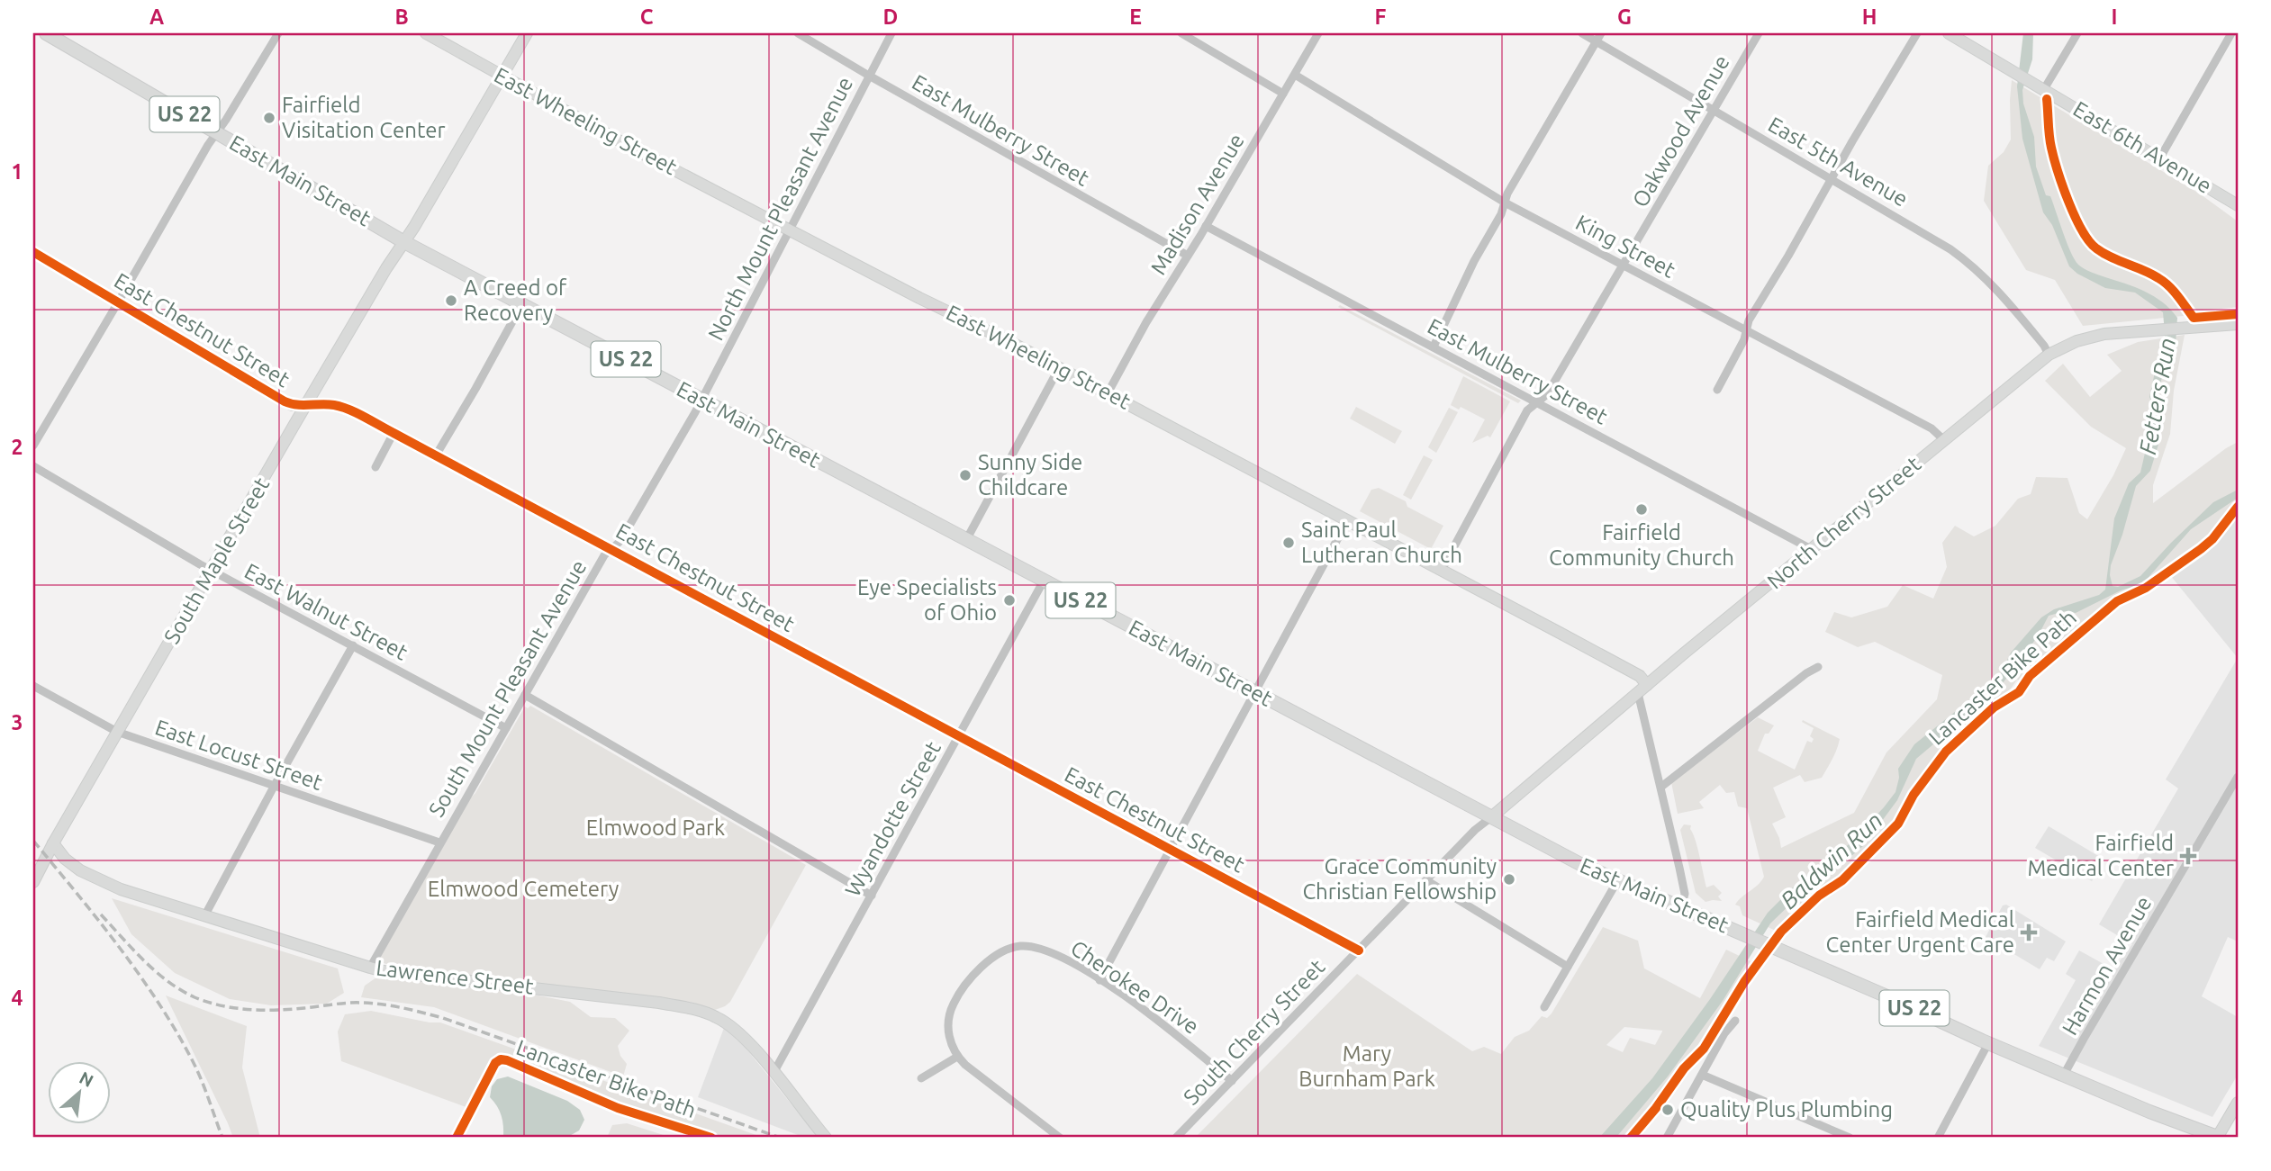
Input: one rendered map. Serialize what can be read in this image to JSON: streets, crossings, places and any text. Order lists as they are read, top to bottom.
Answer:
{
  "streets": {
    "main road": ["US 22", "East Main Street"],
    "street": [
      "East Wheeling Street",
      "East Mulberry Street",
      "Oakwood Avenue",
      "East 6th Avenue",
      "East 5th Avenue",
      "Madison Avenue",
      "North Mount Pleasant Avenue",
      "King Street",
      "East Chestnut Street",
      "North Cherry Street",
      "South Maple Street",
      "East Walnut Street",
      "South Mount Pleasant Avenue",
      "East Locust Street",
      "Wyandotte Street",
      "Harmon Avenue",
      "Lawrence Street",
      "Cherokee Drive",
      "South Cherry Street"
    ],
    "cycle path": ["Lancaster Bike Path"]
  },
  "crossings": [
    ["East Wheeling Street", "Oakwood Avenue"],
    ["East Wheeling Street", "Madison Avenue"],
    ["East Wheeling Street", "North Mount Pleasant Avenue"],
    ["East Wheeling Street", "North Cherry Street"],
    ["East Wheeling Street", "South Maple Street"],
    ["East Mulberry Street", "Oakwood Avenue"],
    ["East Mulberry Street", "Madison Avenue"],
    ["East Mulberry Street", "North Mount Pleasant Avenue"],
    ["East Mulberry Street", "North Cherry Street"],
    ["Oakwood Avenue", "East 5th Avenue"],
    ["Oakwood Avenue", "King Street"],
    ["East 5th Avenue", "North Cherry Street"],
    ["East Main Street", "North Mount Pleasant Avenue"],
    ["East Main Street", "North Cherry Street"],
    ["East Main Street", "South Maple Street"],
    ["East Main Street", "South Mount Pleasant Avenue"],
    ["East Main Street", "Wyandotte Street"],
    ["East Main Street", "Harmon Avenue"],
    ["East Main Street", "South Cherry Street"],
    ["Madison Avenue", "King Street"],
    ["North Mount Pleasant Avenue", "South Mount Pleasant Avenue"],
    ["King Street", "North Cherry Street"],
    ["East Chestnut Street", "South Maple Street"],
    ["East Chestnut Street", "South Mount Pleasant Avenue"],
    ["East Chestnut Street", "Wyandotte Street"],
    ["East Chestnut Street", "South Cherry Street"],
    ["North Cherry Street", "South Cherry Street"],
    ["South Maple Street", "East Walnut Street"],
    ["South Maple Street", "East Locust Street"],
    ["South Maple Street", "Lawrence Street"],
    ["East Walnut Street", "South Mount Pleasant Avenue"],
    ["South Mount Pleasant Avenue", "East Locust Street"],
    ["South Mount Pleasant Avenue", "Lawrence Street"],
    ["Wyandotte Street", "Lawrence Street"],
    ["Cherokee Drive", "South Cherry Street"]
  ],
  "water": ["Fetters Run", "Baldwin Run"],
  "parks": ["Elmwood Park", "Elmwood Cemetery", "Mary Burnham Park"],
  "places": {
    "other": [
      "Fairfield Visitation Center",
      "A Creed of Recovery",
      "Sunny Side Childcare",
      "Fairfield Community Church",
      "Saint Paul Lutheran Church",
      "Eye Specialists of Ohio",
      "Grace Community Christian Fellowship",
      "Quality Plus Plumbing"
    ],
    "health": ["Fairfield Medical Center", "Fairfield Medical Center Urgent Care"]
  },
  "north": "top right",
  "grid": {
    "columns": [
      "A",
      "B",
      "C",
      "D",
      "E",
      "F",
      "G",
      "H",
      "I"
    ],
    "rows": [
      "1",
      "2",
      "3",
      "4"
    ]
  }
}
